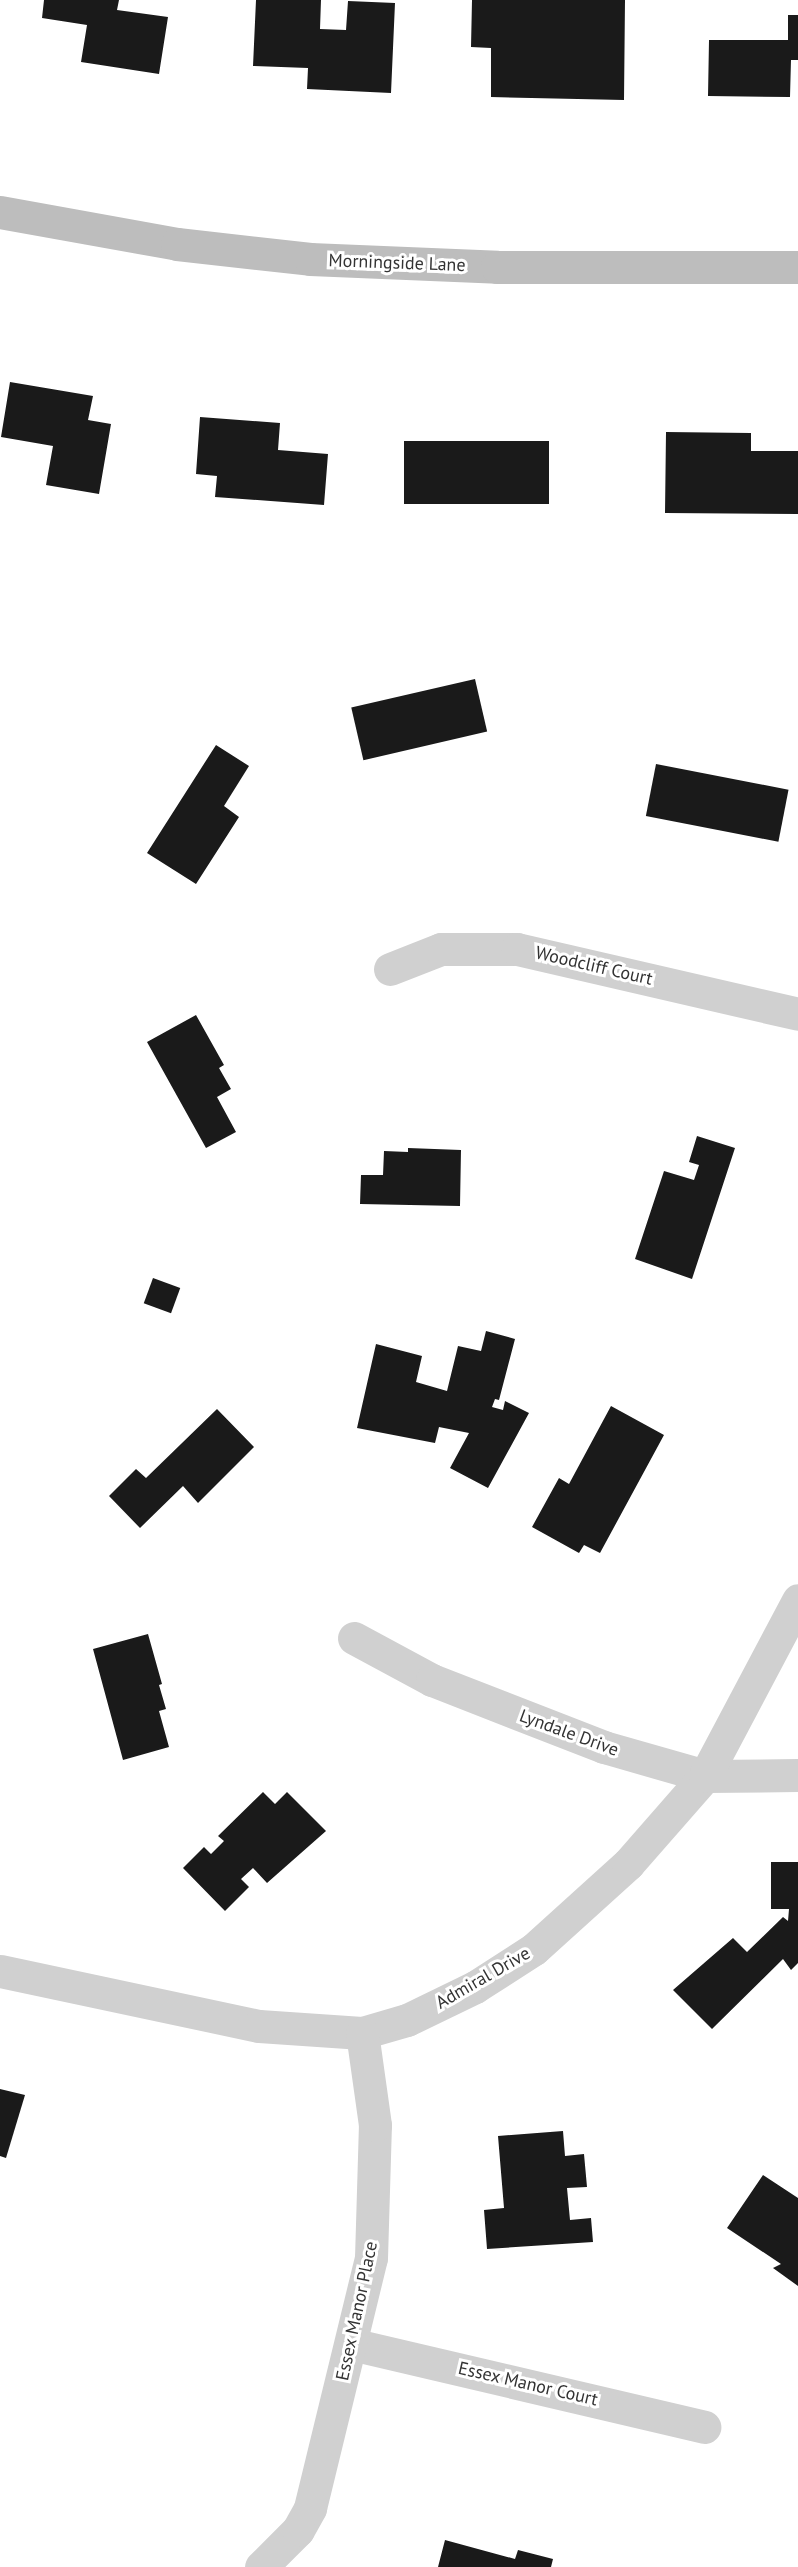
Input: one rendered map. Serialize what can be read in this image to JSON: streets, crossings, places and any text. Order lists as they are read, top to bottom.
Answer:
{
  "streets": {
    "main road": ["Morningside Lane"],
    "street": [
      "Woodcliff Court",
      "Lyndale Drive",
      "Admiral Drive",
      "Essex Manor Place",
      "Essex Manor Court"
    ]
  },
  "crossings": [
    ["Lyndale Drive", "Admiral Drive"],
    ["Admiral Drive", "Essex Manor Place"],
    ["Essex Manor Place", "Essex Manor Court"]
  ]
}
